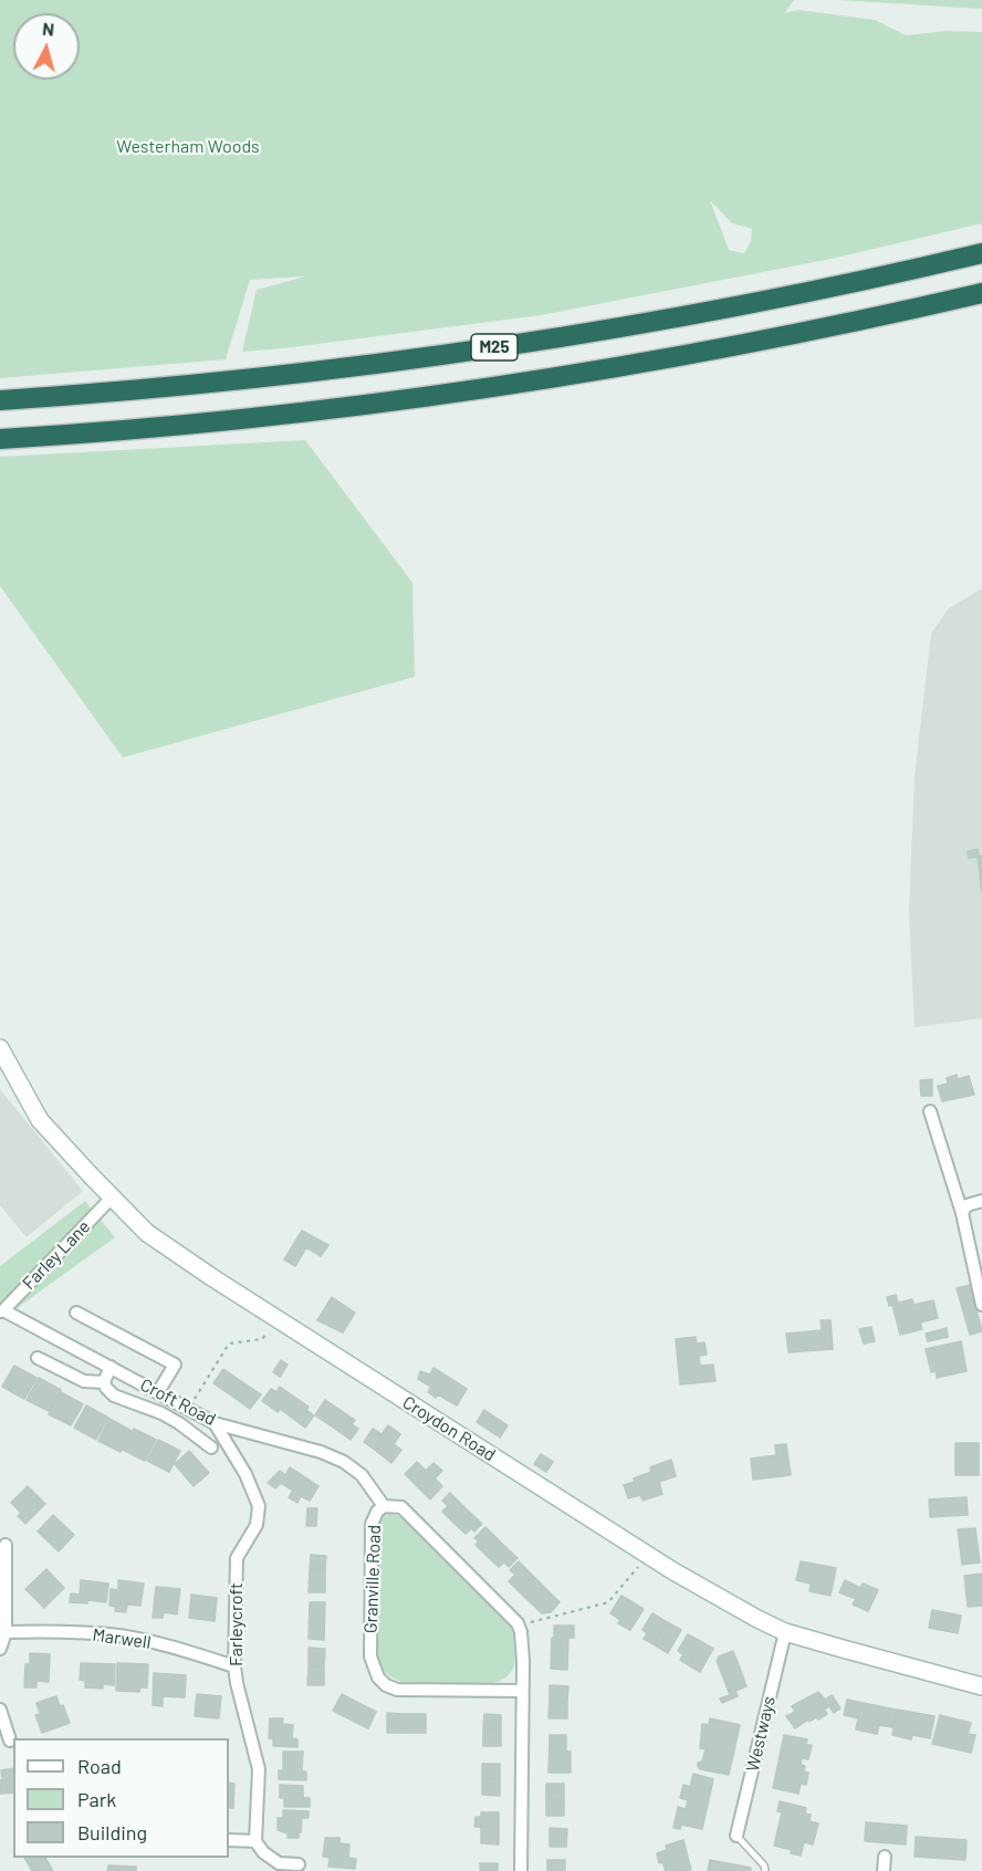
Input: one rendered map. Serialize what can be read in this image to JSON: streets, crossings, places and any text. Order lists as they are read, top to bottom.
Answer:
{
  "streets": {
    "highway": ["M25"],
    "main road": ["Croydon Road"],
    "street": [
      "Farley Lane",
      "Croft Road",
      "Granville Road",
      "Farleycroft",
      "Marwell",
      "Westways"
    ]
  },
  "crossings": [
    ["Farley Lane", "Croft Road"],
    ["Farley Lane", "Croydon Road"],
    ["Croft Road", "Granville Road"],
    ["Croft Road", "Farleycroft"],
    ["Croydon Road", "Westways"],
    ["Farleycroft", "Marwell"]
  ],
  "parks": ["Westerham Woods"],
  "legend": ["Road", "Park", "Building"],
  "north": "top"
}
